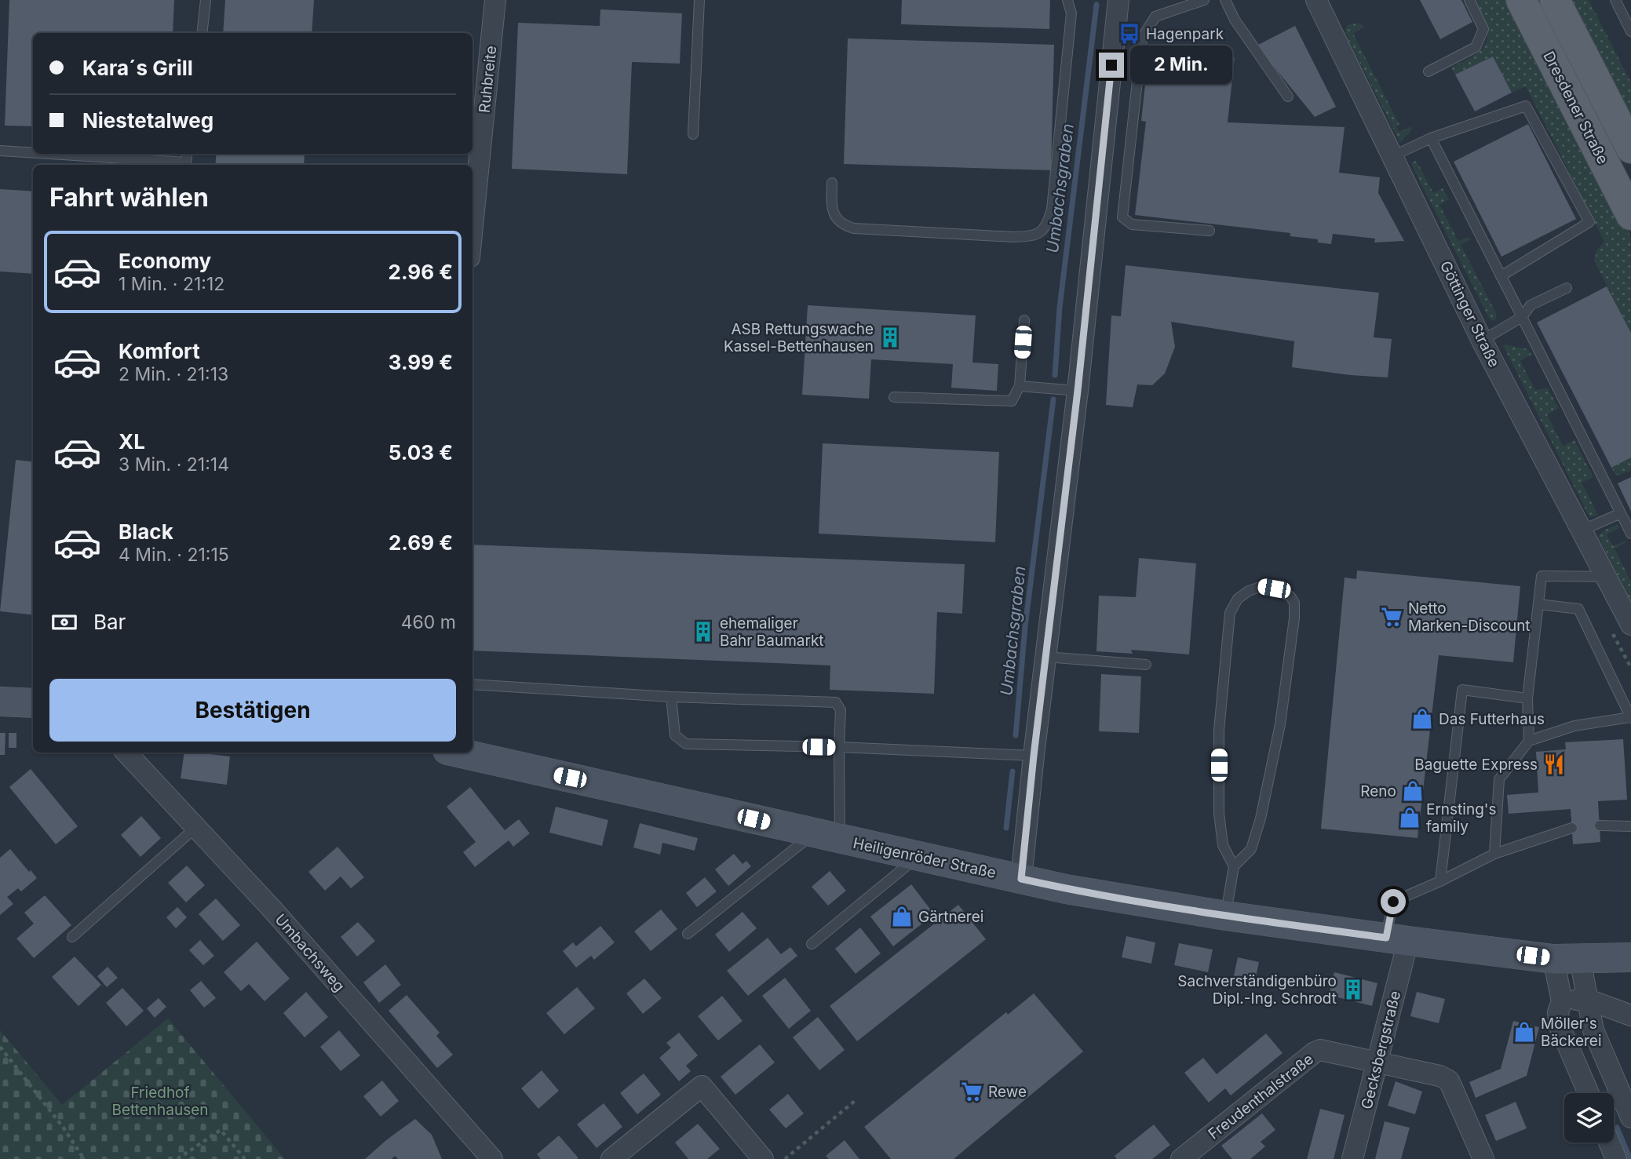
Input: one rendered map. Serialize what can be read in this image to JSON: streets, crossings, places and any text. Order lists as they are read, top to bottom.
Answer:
{
  "streets": {
    "main road": ["Dresdener Straße"],
    "street": [
      "Ruhbreite",
      "Göttinger Straße",
      "Heiligenröder Straße",
      "Umbachsweg",
      "Gecksbergstraße",
      "Freudenthalstraße"
    ]
  },
  "crossings": [
    ["Heiligenröder Straße", "Gecksbergstraße"],
    ["Gecksbergstraße", "Freudenthalstraße"]
  ],
  "water": ["Umbachsgraben"],
  "parks": ["Friedhof Bettenhausen"],
  "places": {
    "bus stop": ["Hagenpark"],
    "building": ["ASB Rettungswache Kassel-Bettenhausen", "ehemaliger Bahr Baumarkt", "Sachverständigenbüro Dipl.-Ing. Schrodt"],
    "supermarket": ["Netto Marken-Discount", "Rewe"],
    "shop": [
      "Das Futterhaus",
      "Reno",
      "Ernsting's family",
      "Gärtnerei",
      "Möller's Bäckerei"
    ],
    "restaurant": ["Baguette Express"]
  },
  "page": {
    "banner": ["Kara´s Grill", "Niestetalweg"],
    "bubble": "2 Min.",
    "heading": "Fahrt wählen",
    "list": [
      {
        "name": "Economy",
        "note": "1 Min. · 21:12",
        "value": "2.96 €"
      },
      {
        "name": "Komfort",
        "note": "2 Min. · 21:13",
        "value": "3.99 €"
      },
      {
        "name": "XL",
        "note": "3 Min. · 21:14",
        "value": "5.03 €"
      },
      {
        "name": "Black",
        "note": "4 Min. · 21:15",
        "value": "2.69 €"
      }
    ],
    "pay": ["Bar", "460 m"],
    "buttons": "Bestätigen"
  }
}
